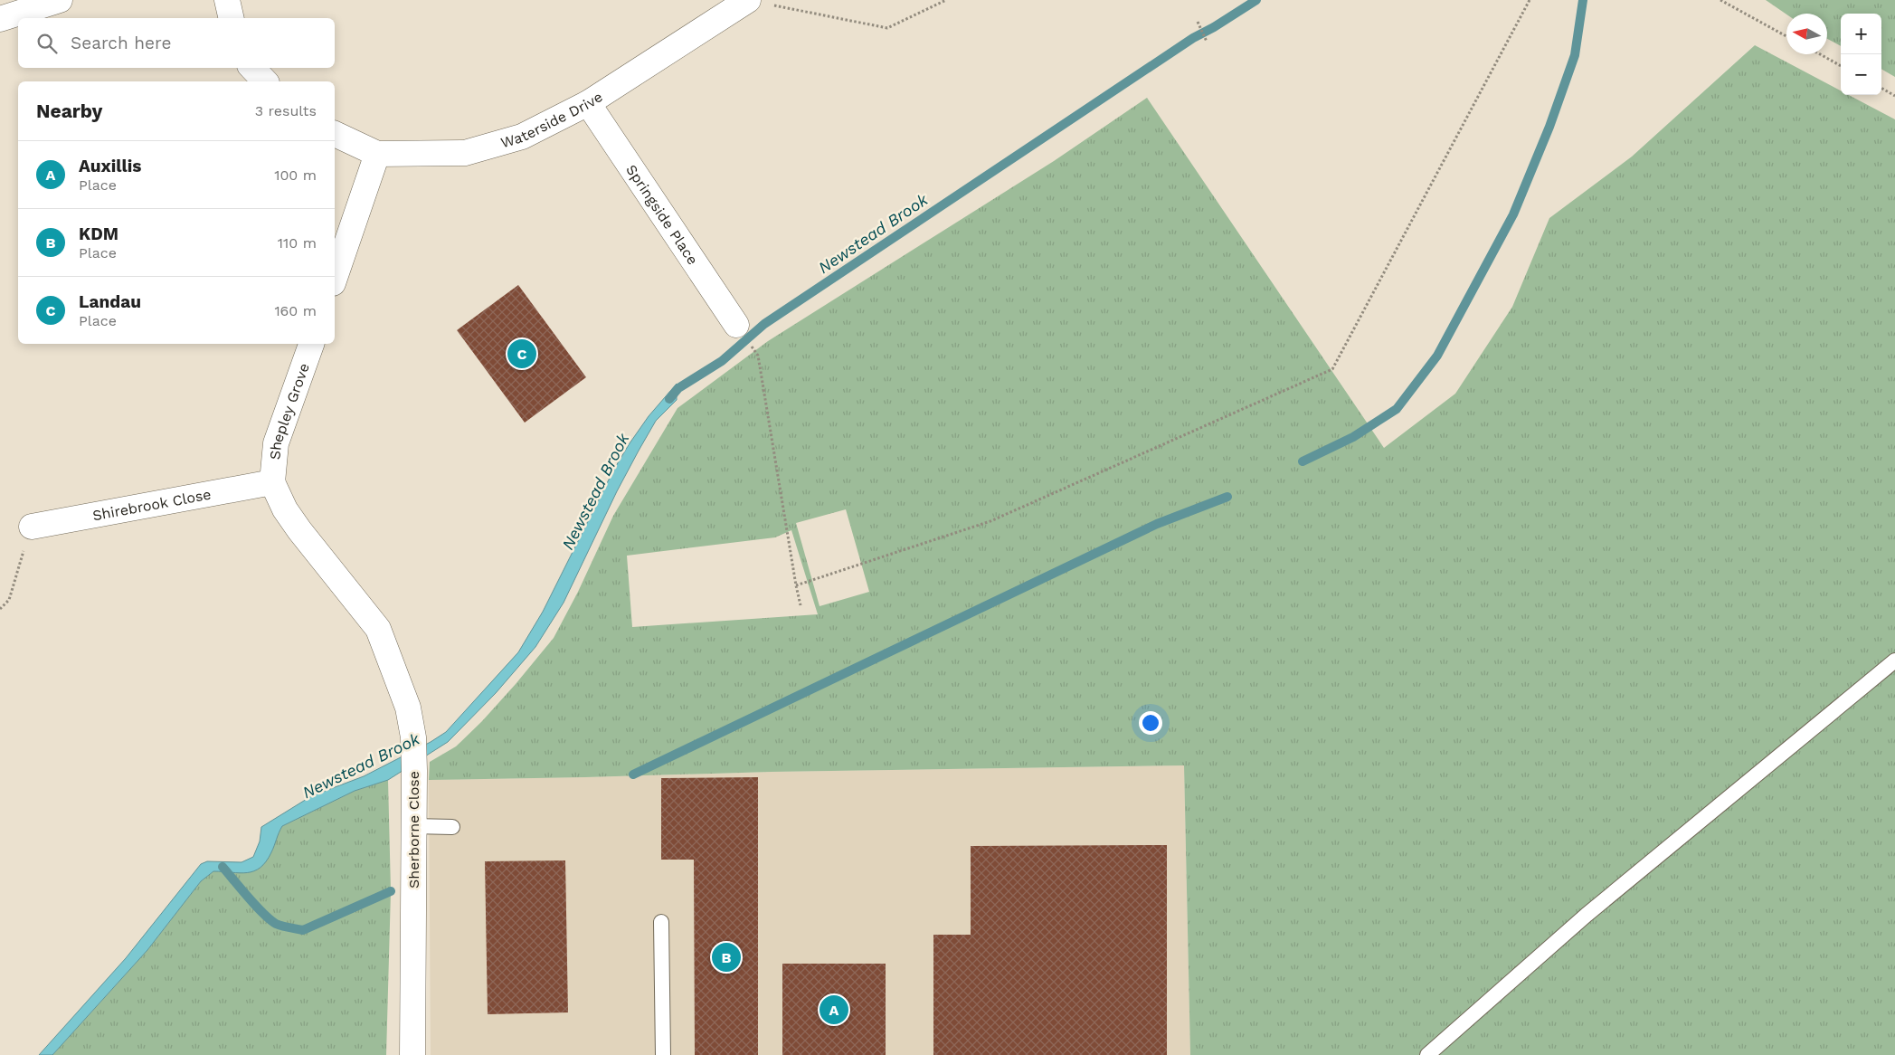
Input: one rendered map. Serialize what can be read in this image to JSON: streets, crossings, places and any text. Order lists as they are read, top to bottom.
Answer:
{
  "streets": {
    "street": [
      "Waterside Drive",
      "Springside Place",
      "Shepley Grove",
      "Shirebrook Close",
      "Sherborne Close"
    ]
  },
  "crossings": [
    ["Waterside Drive", "Springside Place"],
    ["Shepley Grove", "Shirebrook Close"],
    ["Shepley Grove", "Sherborne Close"],
    ["Shirebrook Close", "Sherborne Close"]
  ],
  "water": ["Newstead Brook"],
  "north": "left",
  "page": {
    "map_buttons": ["+", "−"],
    "search": "Search here",
    "heading": ["Nearby", "3 results"],
    "list": [
      {
        "mark": "A",
        "name": "Auxillis",
        "note": "Place",
        "value": "100 m"
      },
      {
        "mark": "B",
        "name": "KDM",
        "note": "Place",
        "value": "110 m"
      },
      {
        "mark": "C",
        "name": "Landau",
        "note": "Place",
        "value": "160 m"
      }
    ],
    "pins": ["C", "B", "A"]
  }
}
